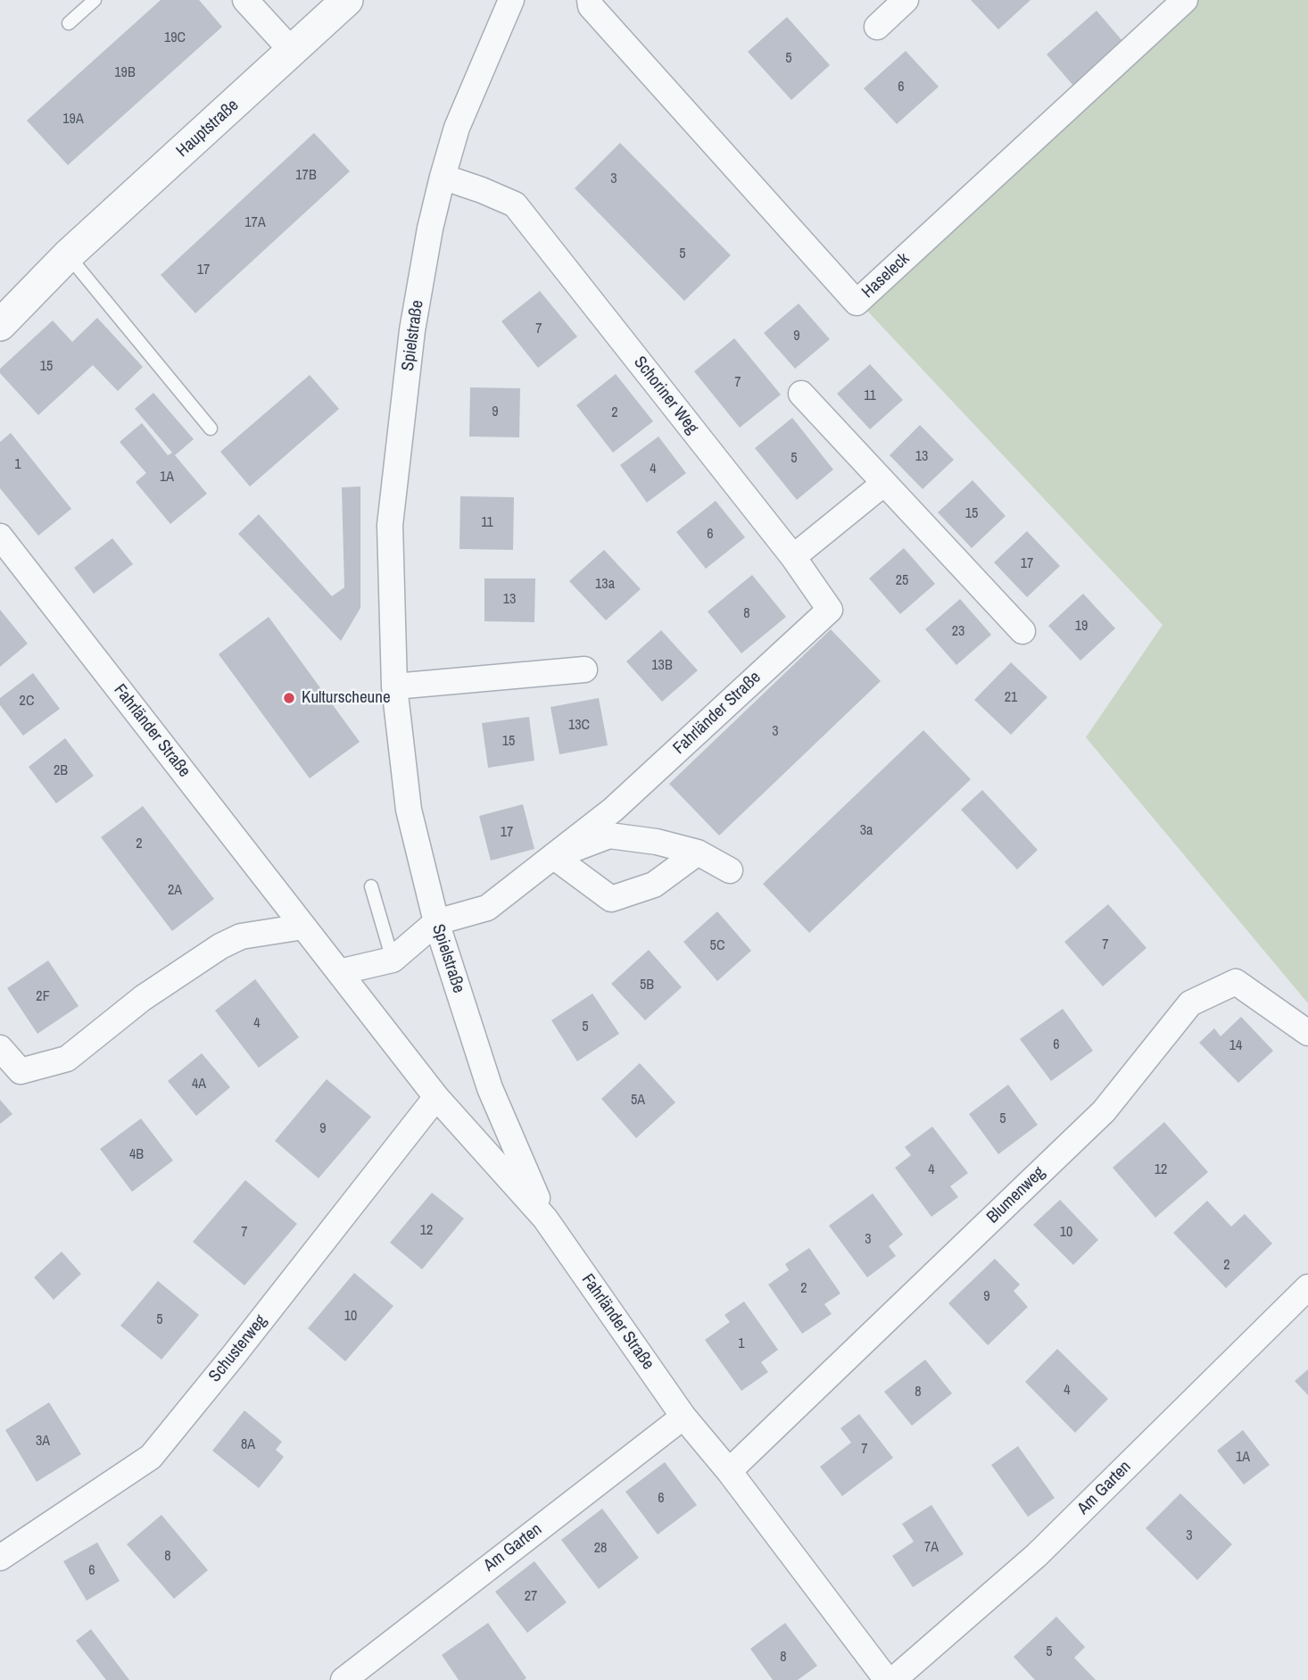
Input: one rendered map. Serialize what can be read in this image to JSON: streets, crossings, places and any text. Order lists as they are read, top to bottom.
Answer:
{
  "streets": {
    "street": [
      "Hauptstraße",
      "Haseleck",
      "Spielstraße",
      "Schoriner Weg",
      "Fahrländer Straße",
      "Blumenweg",
      "Schusterweg",
      "Am Garten"
    ]
  },
  "crossings": [
    ["Spielstraße", "Schoriner Weg"],
    ["Spielstraße", "Fahrländer Straße"],
    ["Schoriner Weg", "Fahrländer Straße"],
    ["Fahrländer Straße", "Blumenweg"],
    ["Fahrländer Straße", "Schusterweg"],
    ["Fahrländer Straße", "Am Garten"]
  ],
  "places": ["Kulturscheune"],
  "house_numbers": [
    "19C",
    "5",
    "19B",
    "6",
    "19A",
    "17B",
    "3",
    "17A",
    "5",
    "17",
    "7",
    "9",
    "15",
    "7",
    "11",
    "9",
    "2",
    "13",
    "5",
    "1",
    "4",
    "1A",
    "15",
    "11",
    "6",
    "17",
    "25",
    "13a",
    "13",
    "8",
    "19",
    "23",
    "13B",
    "21",
    "2C",
    "13C",
    "3",
    "15",
    "2B",
    "3a",
    "17",
    "2",
    "2A",
    "7",
    "5C",
    "5B",
    "2F",
    "4",
    "5",
    "6",
    "14",
    "4A",
    "5A",
    "5",
    "9",
    "4B",
    "4",
    "12",
    "12",
    "7",
    "10",
    "3",
    "2",
    "2",
    "9",
    "10",
    "5",
    "1",
    "4",
    "8",
    "3A",
    "8A",
    "7",
    "1A",
    "6",
    "3",
    "7A",
    "28",
    "8",
    "6",
    "27",
    "5",
    "8"
  ]
}
